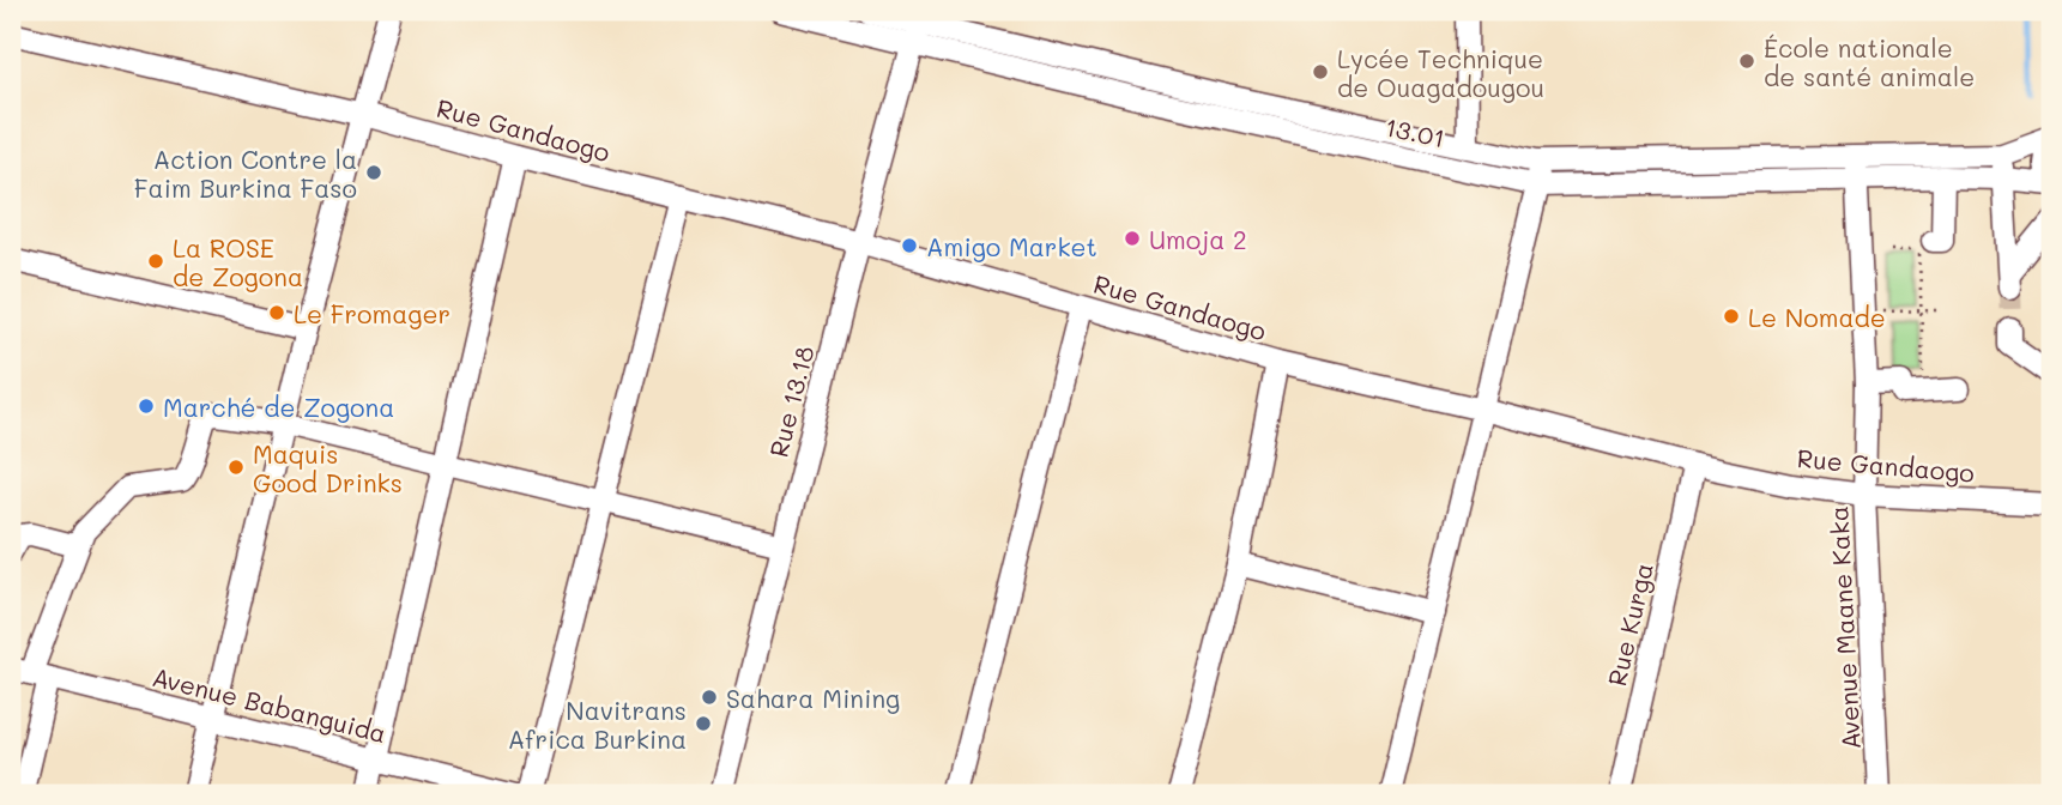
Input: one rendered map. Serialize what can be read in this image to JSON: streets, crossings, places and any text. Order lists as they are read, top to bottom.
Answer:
{
  "streets": {
    "street": [
      "Rue Gandaogo",
      "13.01",
      "Rue 13.18",
      "Rue Kurga",
      "Avenue Maane Kaka",
      "Avenue Babanguida"
    ]
  },
  "crossings": [
    ["Rue Gandaogo", "Rue 13.18"],
    ["Rue Gandaogo", "Rue Kurga"],
    ["Rue Gandaogo", "Avenue Maane Kaka"],
    ["13.01", "Rue 13.18"],
    ["13.01", "Avenue Maane Kaka"]
  ],
  "places": [
    "École nationale de santé animale",
    "Lycée Technique de Ouagadougou",
    "Action Contre la Faim Burkina Faso",
    "Umoja 2",
    "Amigo Market",
    "La ROSE de Zogona",
    "Le Fromager",
    "Le Nomade",
    "Marché de Zogona",
    "Maquis Good Drinks",
    "Sahara Mining",
    "Navitrans Africa Burkina"
  ]
}
